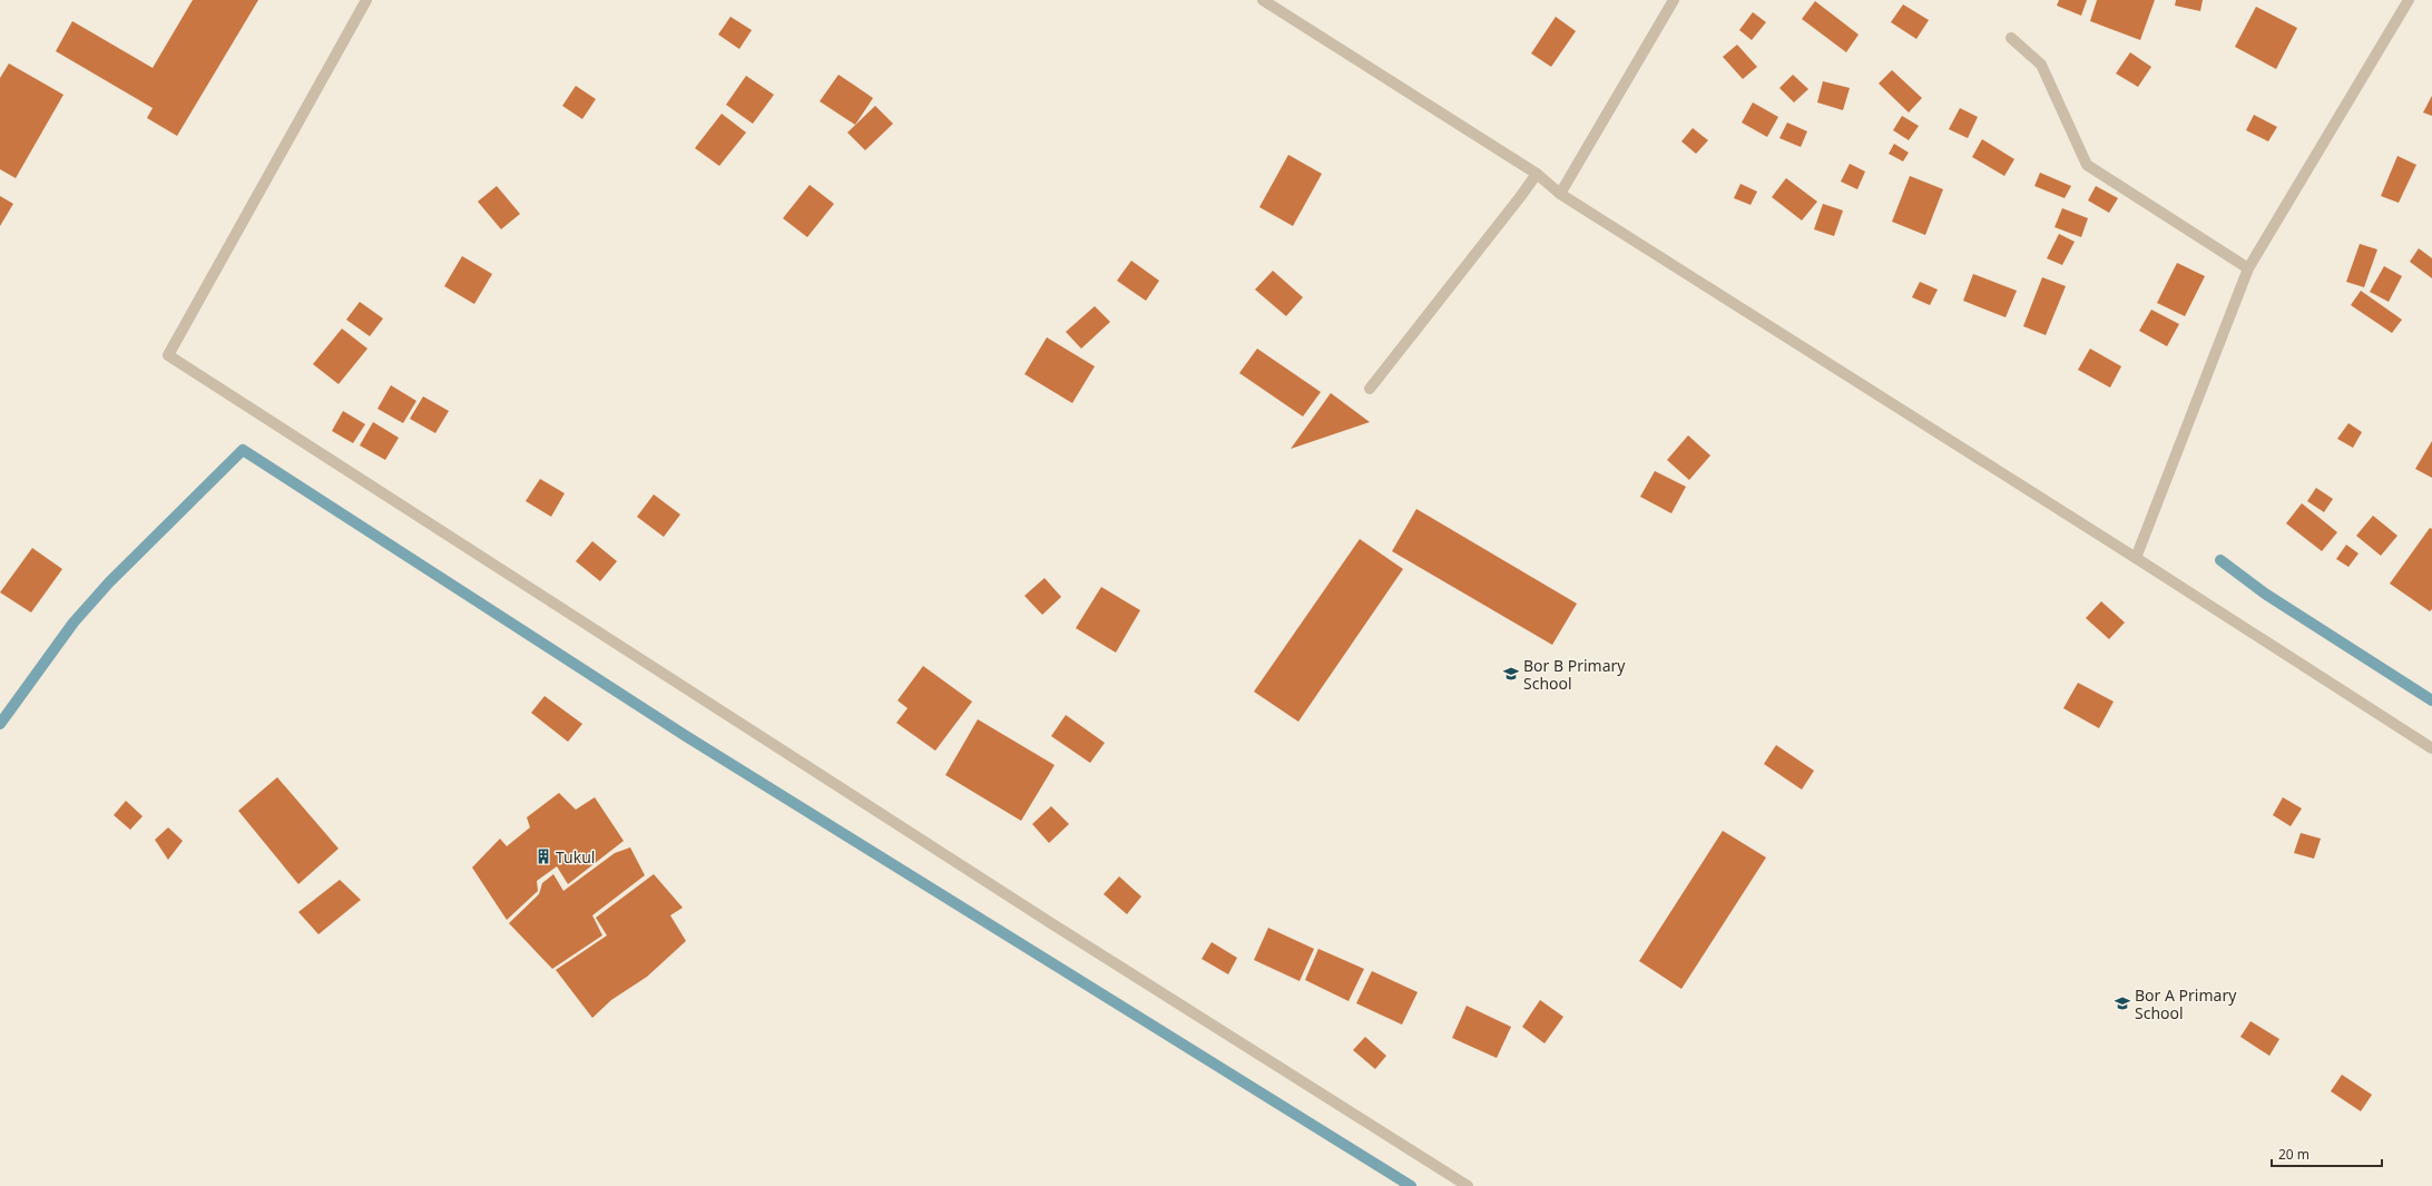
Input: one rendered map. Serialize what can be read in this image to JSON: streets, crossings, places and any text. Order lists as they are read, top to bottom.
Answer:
{
  "places": {
    "school or university": ["Bor B Primary School", "Bor A Primary School"],
    "building": ["Tukul"]
  },
  "scale_bar": "20 m"
}
